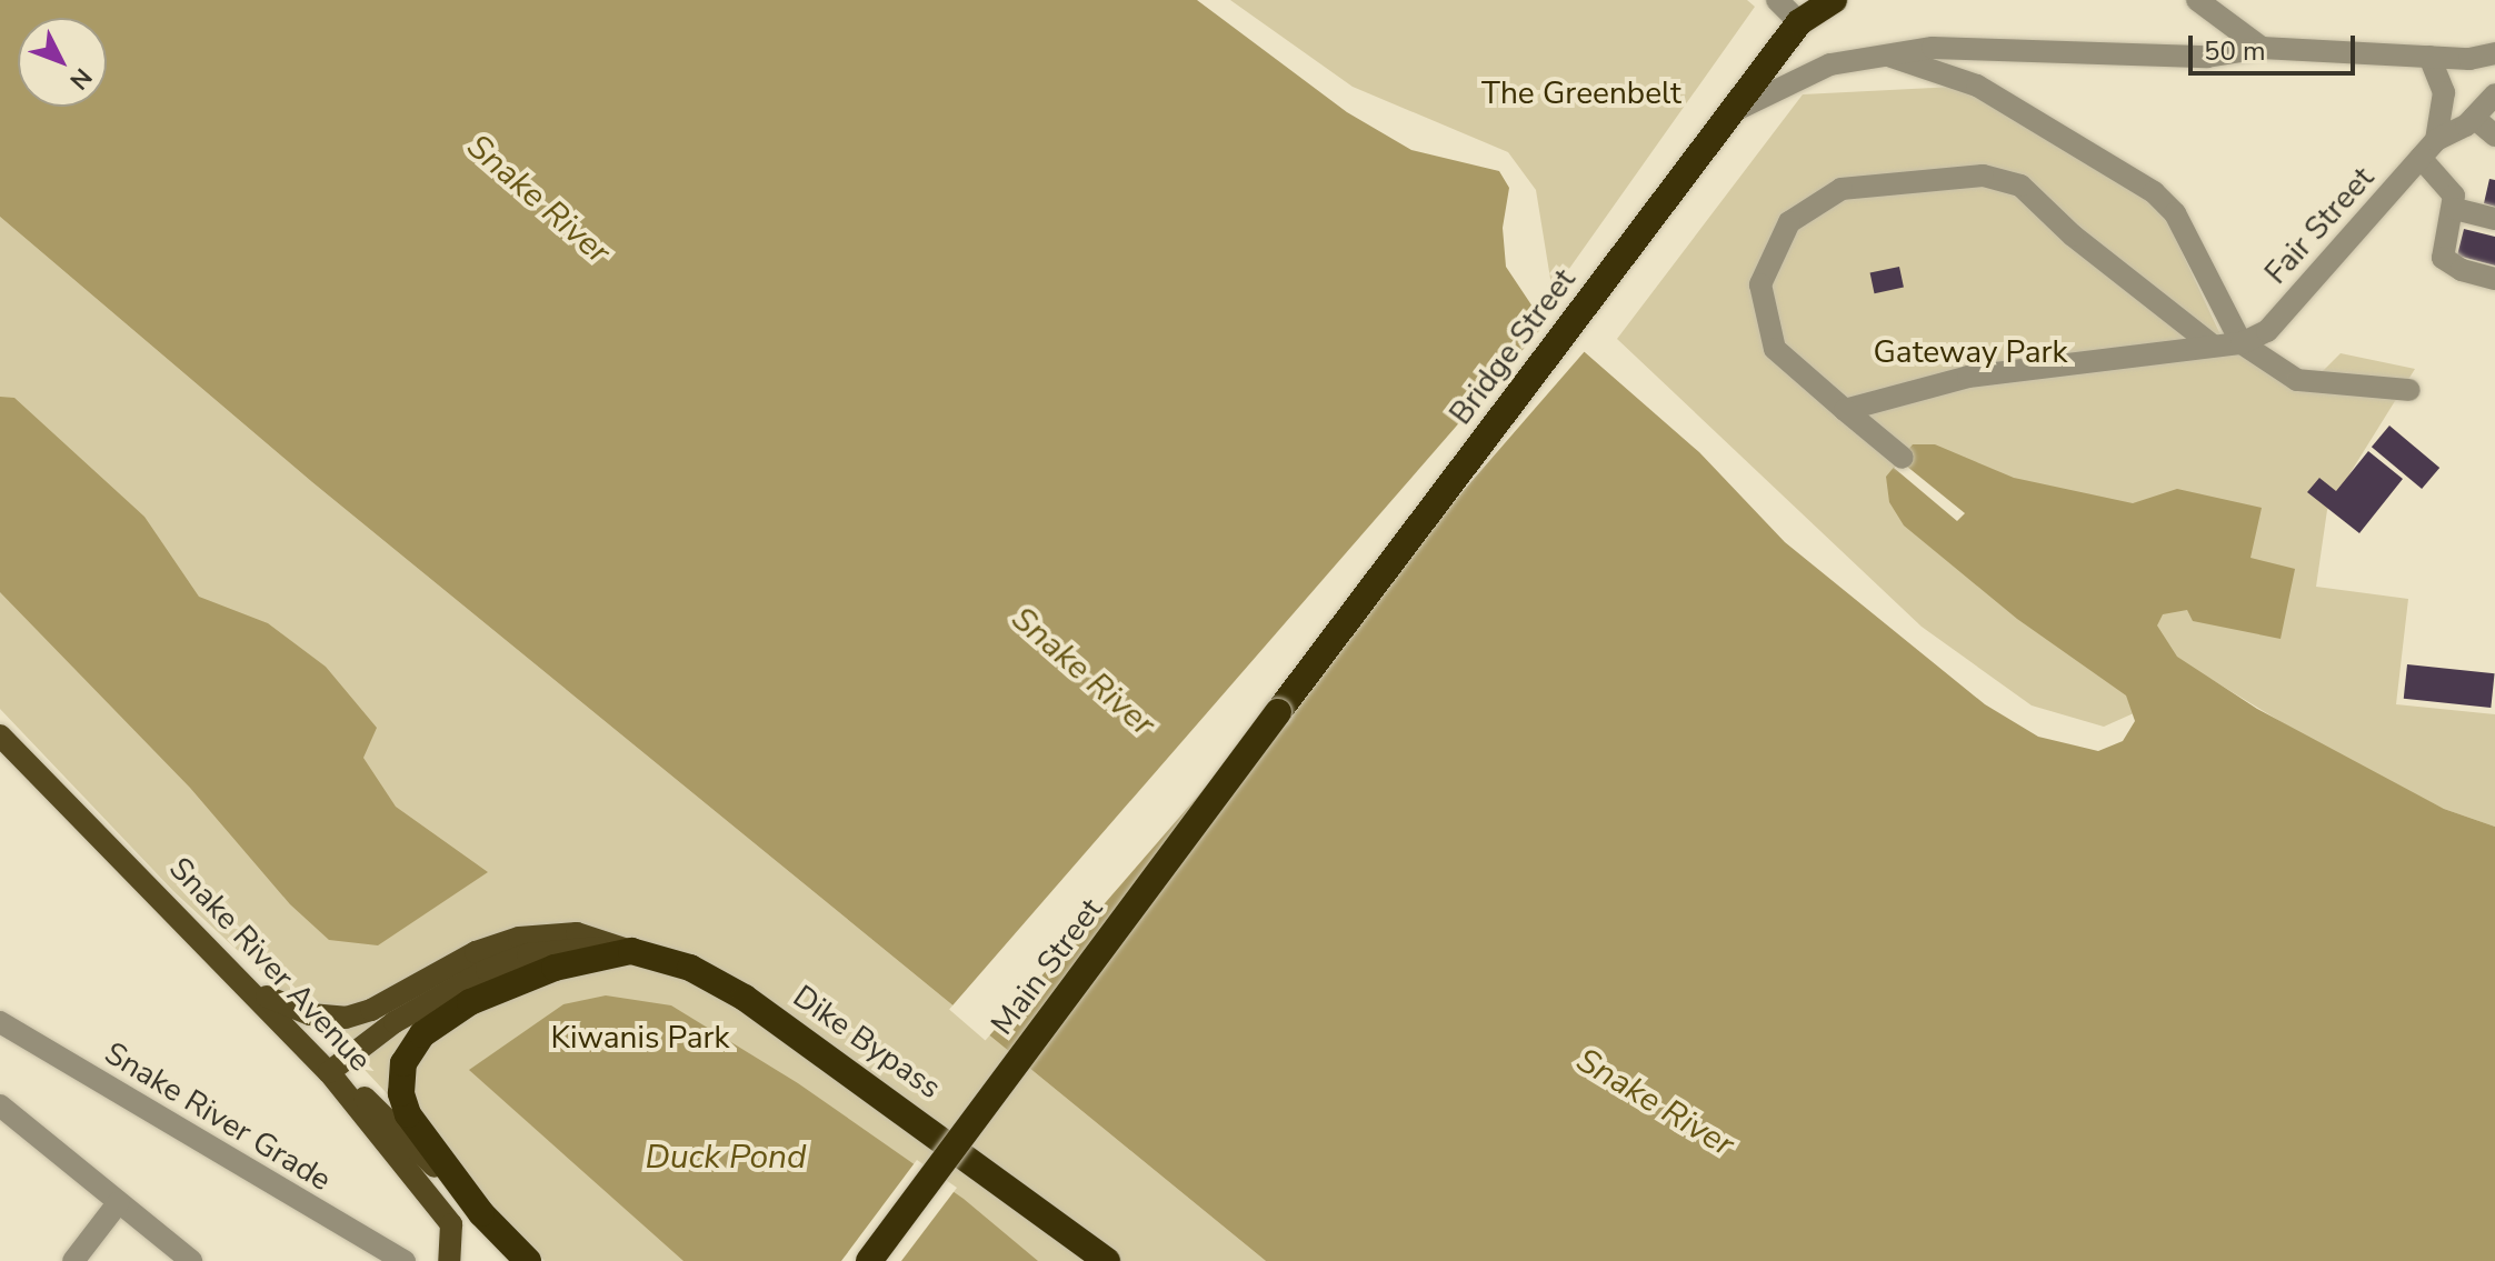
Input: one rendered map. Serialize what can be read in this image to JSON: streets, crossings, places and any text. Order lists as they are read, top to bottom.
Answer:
{
  "streets": {
    "highway": ["Bridge Street", "Main Street", "Dike Bypass"],
    "main road": ["Snake River Avenue"],
    "street": ["Fair Street", "Snake River Grade"]
  },
  "crossings": [
    ["Bridge Street", "Main Street"]
  ],
  "water": ["Snake River", "Duck Pond"],
  "parks": ["The Greenbelt", "Gateway Park", "Kiwanis Park"],
  "scale_bar": "50 m",
  "north": "bottom right"
}
